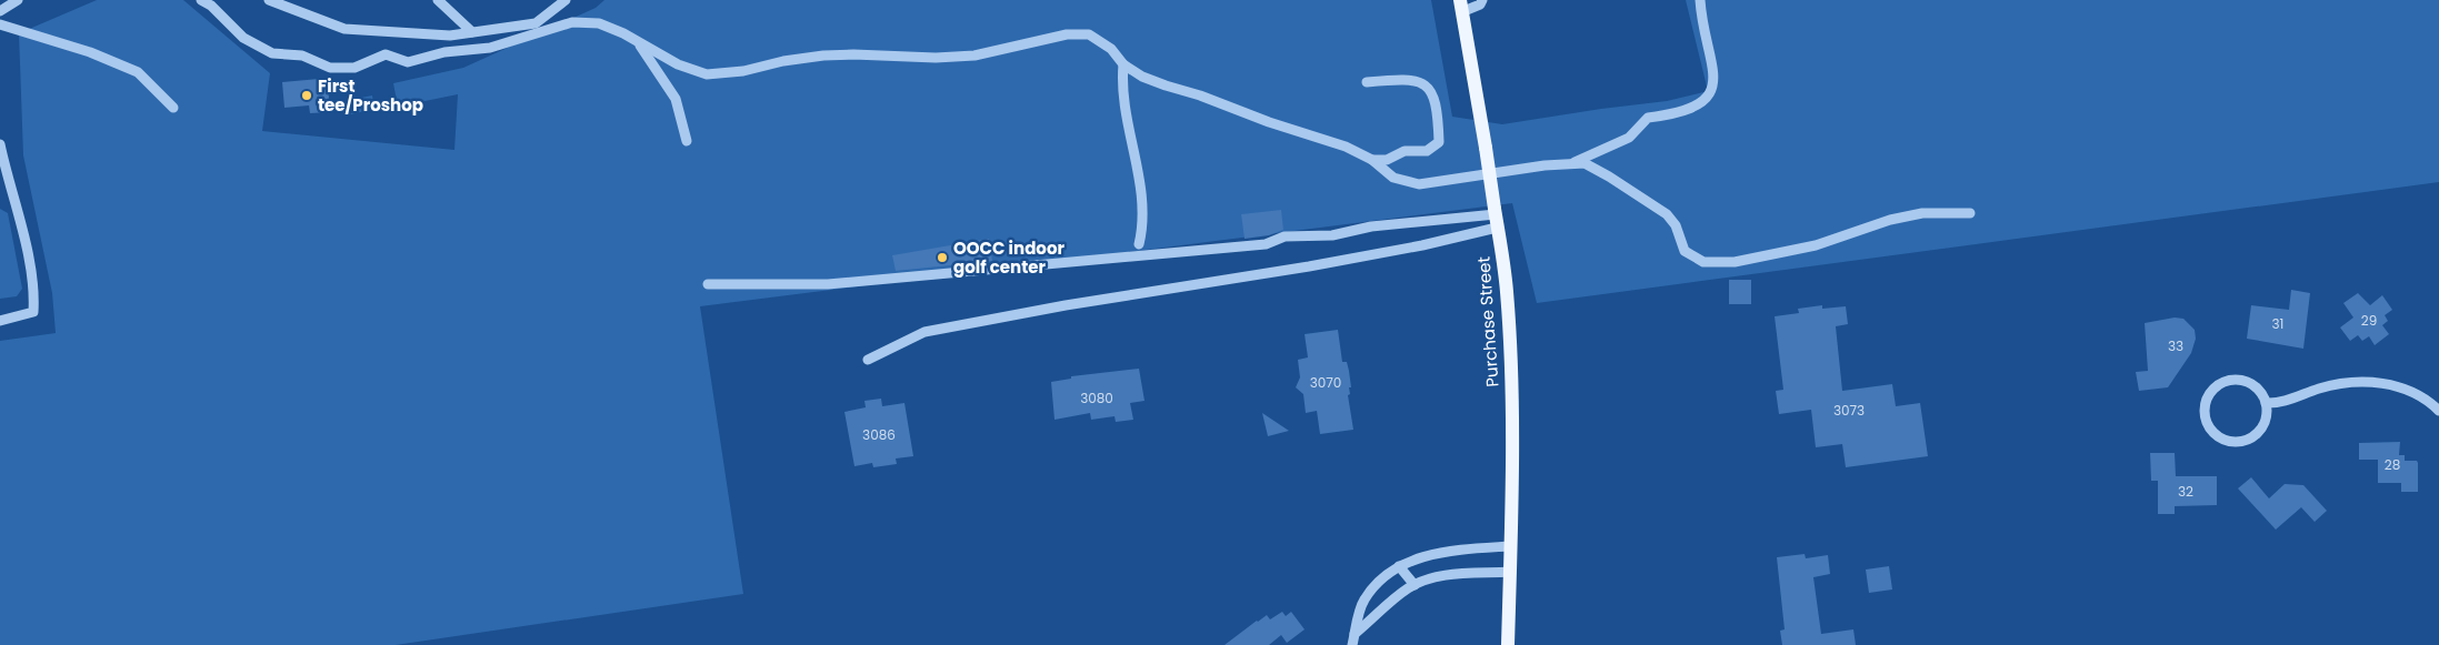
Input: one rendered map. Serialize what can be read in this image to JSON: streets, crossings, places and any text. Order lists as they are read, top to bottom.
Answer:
{
  "streets": {
    "main road": ["Purchase Street"]
  },
  "places": ["First tee/Proshop", "OOCC indoor golf center"],
  "house_numbers": [
    "29",
    "31",
    "33",
    "3070",
    "3080",
    "3073",
    "3086",
    "28",
    "32"
  ]
}
